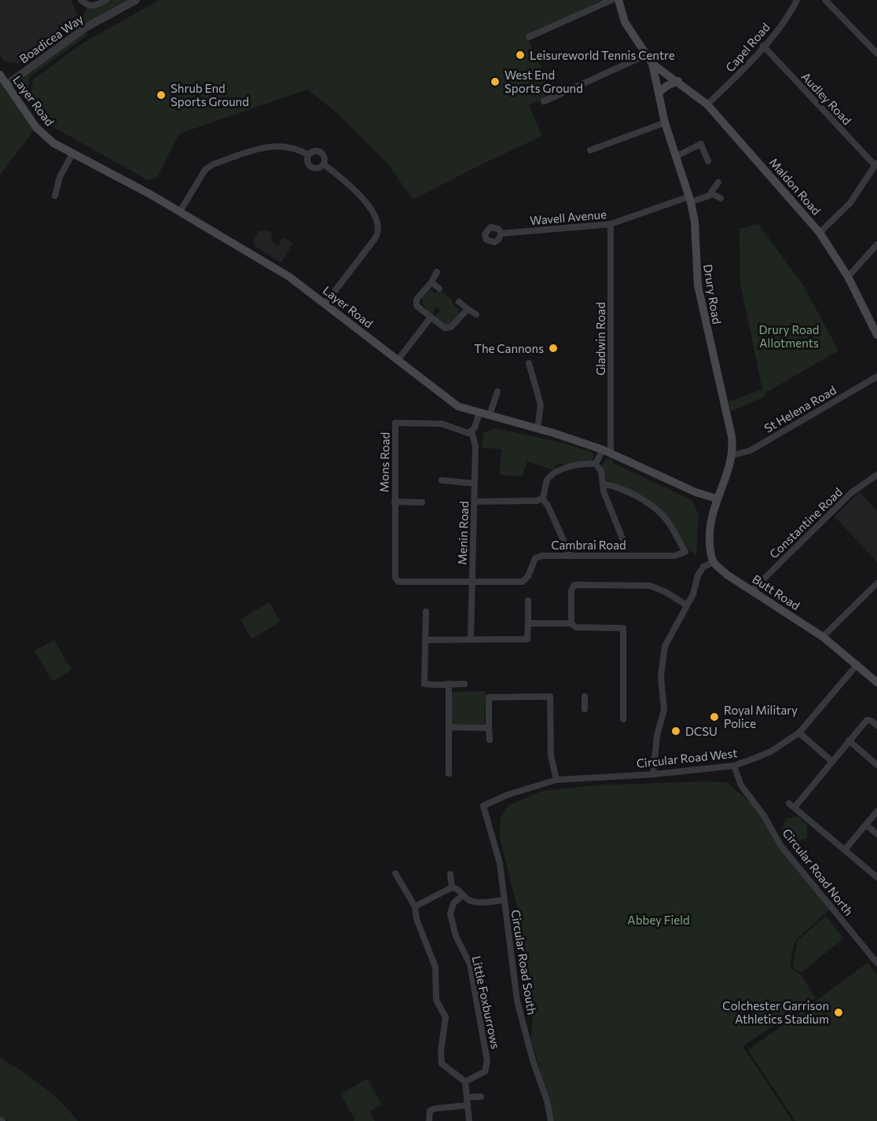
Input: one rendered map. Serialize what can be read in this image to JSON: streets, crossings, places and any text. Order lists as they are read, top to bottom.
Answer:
{
  "streets": {
    "main road": [
      "Layer Road",
      "Maldon Road",
      "Drury Road",
      "Butt Road"
    ],
    "street": [
      "Boadicea Way",
      "Capel Road",
      "Audley Road",
      "Wavell Avenue",
      "Gladwin Road",
      "St Helena Road",
      "Mons Road",
      "Constantine Road",
      "Menin Road",
      "Cambrai Road",
      "Circular Road West",
      "Circular Road North",
      "Circular Road South",
      "Little Foxburrows"
    ]
  },
  "crossings": [
    ["Boadicea Way", "Layer Road"],
    ["Capel Road", "Audley Road"],
    ["Capel Road", "Maldon Road"],
    ["Layer Road", "Drury Road"],
    ["Layer Road", "Gladwin Road"],
    ["Maldon Road", "Drury Road"],
    ["Wavell Avenue", "Drury Road"],
    ["Wavell Avenue", "Gladwin Road"],
    ["Drury Road", "St Helena Road"],
    ["Mons Road", "Menin Road"],
    ["Mons Road", "Cambrai Road"],
    ["Constantine Road", "Butt Road"],
    ["Menin Road", "Cambrai Road"],
    ["Butt Road", "Circular Road West"],
    ["Circular Road West", "Circular Road North"],
    ["Circular Road West", "Circular Road South"]
  ],
  "parks": ["Drury Road Allotments", "Abbey Field"],
  "places": [
    "Leisureworld Tennis Centre",
    "West End Sports Ground",
    "Shrub End Sports Ground",
    "The Cannons",
    "Royal Military Police",
    "DCSU",
    "Colchester Garrison Athletics Stadium"
  ]
}
